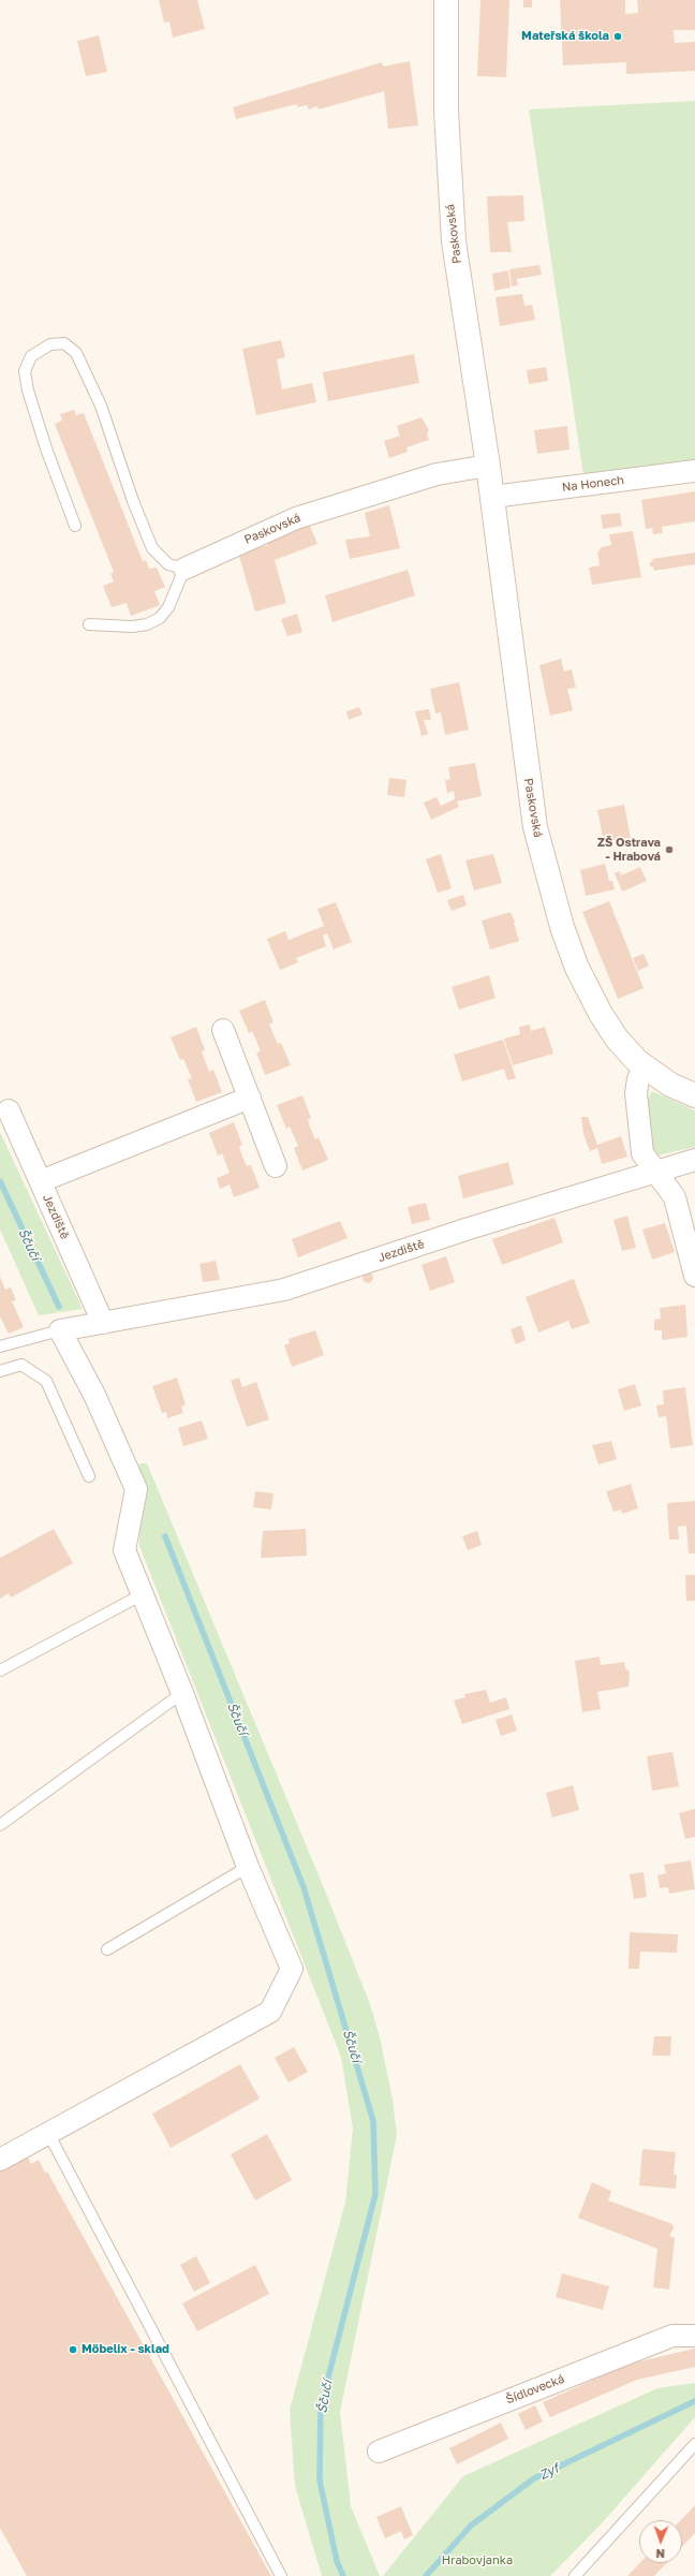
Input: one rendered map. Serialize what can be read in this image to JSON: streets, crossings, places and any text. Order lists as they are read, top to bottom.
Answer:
{
  "streets": {
    "main road": ["Paskovská"],
    "street": ["Na Honech", "Jezdiště", "Šídlovecká"]
  },
  "crossings": [
    ["Paskovská", "Na Honech"]
  ],
  "water": ["Ščučí", "Zyf"],
  "parks": ["Hrabovjanka"],
  "places": ["Mateřská škola", "ZŠ Ostrava - Hrabová", "Möbelix - sklad"],
  "north": "bottom"
}
